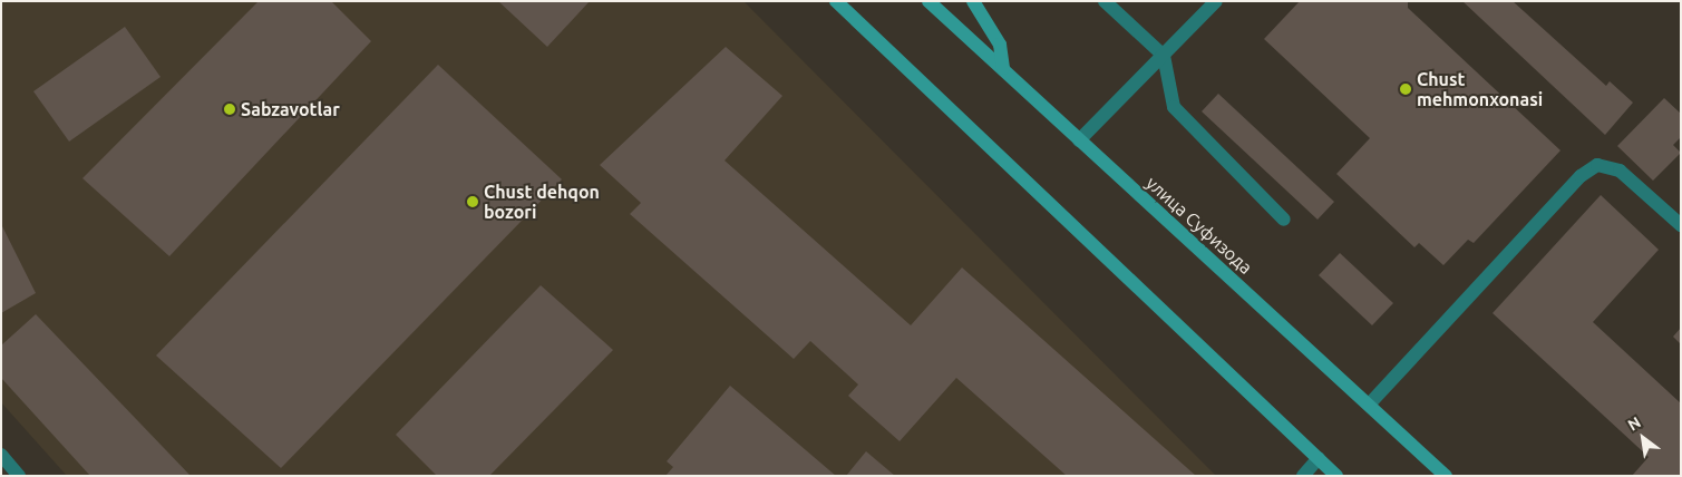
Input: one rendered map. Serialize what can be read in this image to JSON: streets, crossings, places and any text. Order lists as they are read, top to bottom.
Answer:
{
  "streets": {
    "main road": ["улица Суфизода"]
  },
  "places": ["Chust mehmonxonasi", "Sabzavotlar", "Chust dehqon bozori"],
  "north": "top left"
}
